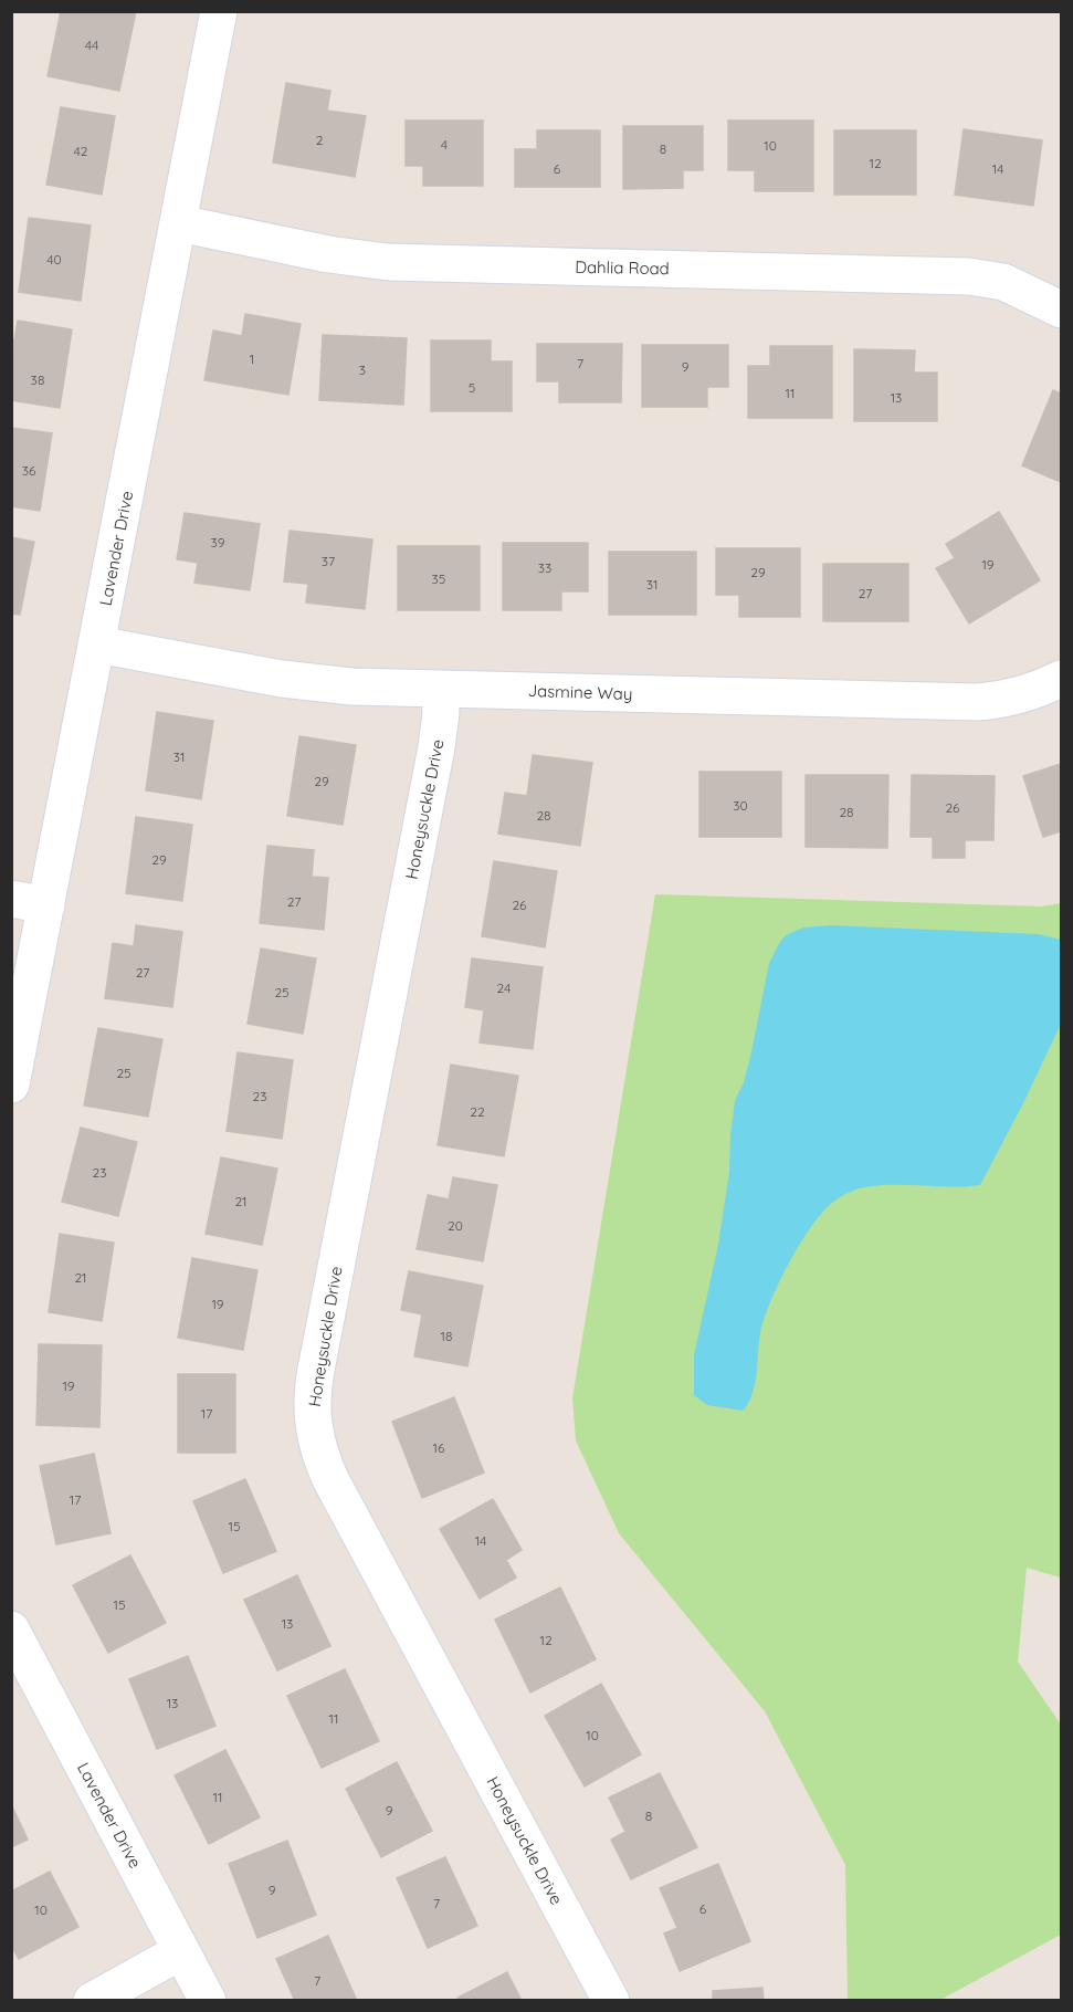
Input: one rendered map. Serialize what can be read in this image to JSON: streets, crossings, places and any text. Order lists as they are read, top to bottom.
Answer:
{
  "streets": {
    "street": [
      "Dahlia Road",
      "Lavender Drive",
      "Jasmine Way",
      "Honeysuckle Drive"
    ]
  },
  "crossings": [
    ["Dahlia Road", "Lavender Drive"],
    ["Lavender Drive", "Jasmine Way"],
    ["Jasmine Way", "Honeysuckle Drive"]
  ],
  "house_numbers": [
    "44",
    "2",
    "4",
    "10",
    "8",
    "42",
    "12",
    "6",
    "14",
    "40",
    "1",
    "7",
    "9",
    "3",
    "38",
    "5",
    "11",
    "13",
    "36",
    "39",
    "37",
    "19",
    "33",
    "29",
    "35",
    "31",
    "27",
    "31",
    "29",
    "30",
    "26",
    "28",
    "28",
    "29",
    "27",
    "26",
    "27",
    "24",
    "25",
    "25",
    "23",
    "22",
    "23",
    "21",
    "20",
    "21",
    "19",
    "18",
    "19",
    "17",
    "16",
    "17",
    "15",
    "14",
    "15",
    "13",
    "12",
    "13",
    "11",
    "10",
    "11",
    "9",
    "8",
    "9",
    "7",
    "6",
    "10",
    "7"
  ]
}
